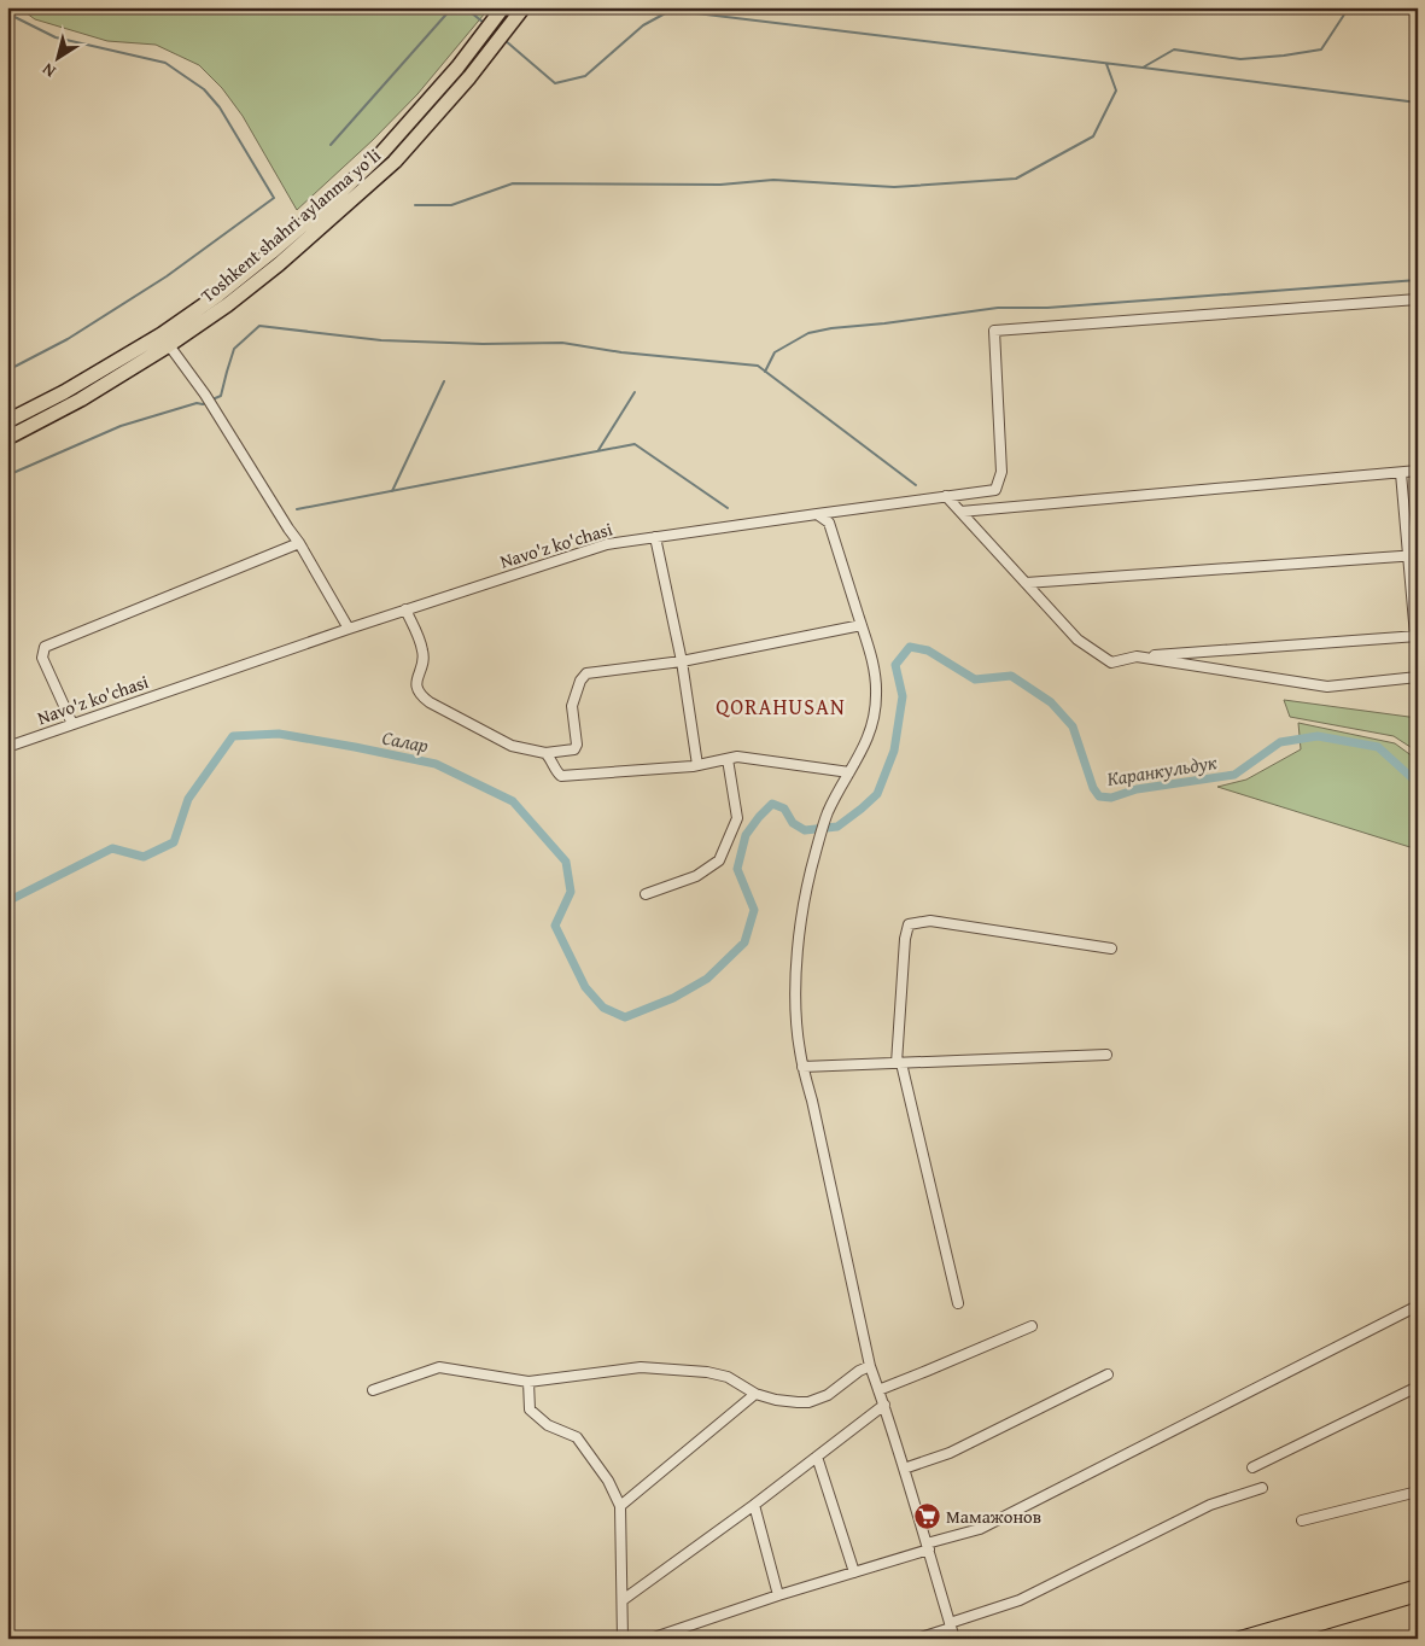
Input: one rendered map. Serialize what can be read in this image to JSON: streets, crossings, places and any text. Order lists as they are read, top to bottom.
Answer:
{
  "streets": {
    "highway": ["Toshkent shahri aylanma yoʻli"],
    "street": ["Navo'z ko'chasi"]
  },
  "districts": ["QORAHUSAN"],
  "water": ["Салар", "Каранкульдук"],
  "places": {
    "supermarket": ["Мамажонов"]
  },
  "north": "bottom left"
}
